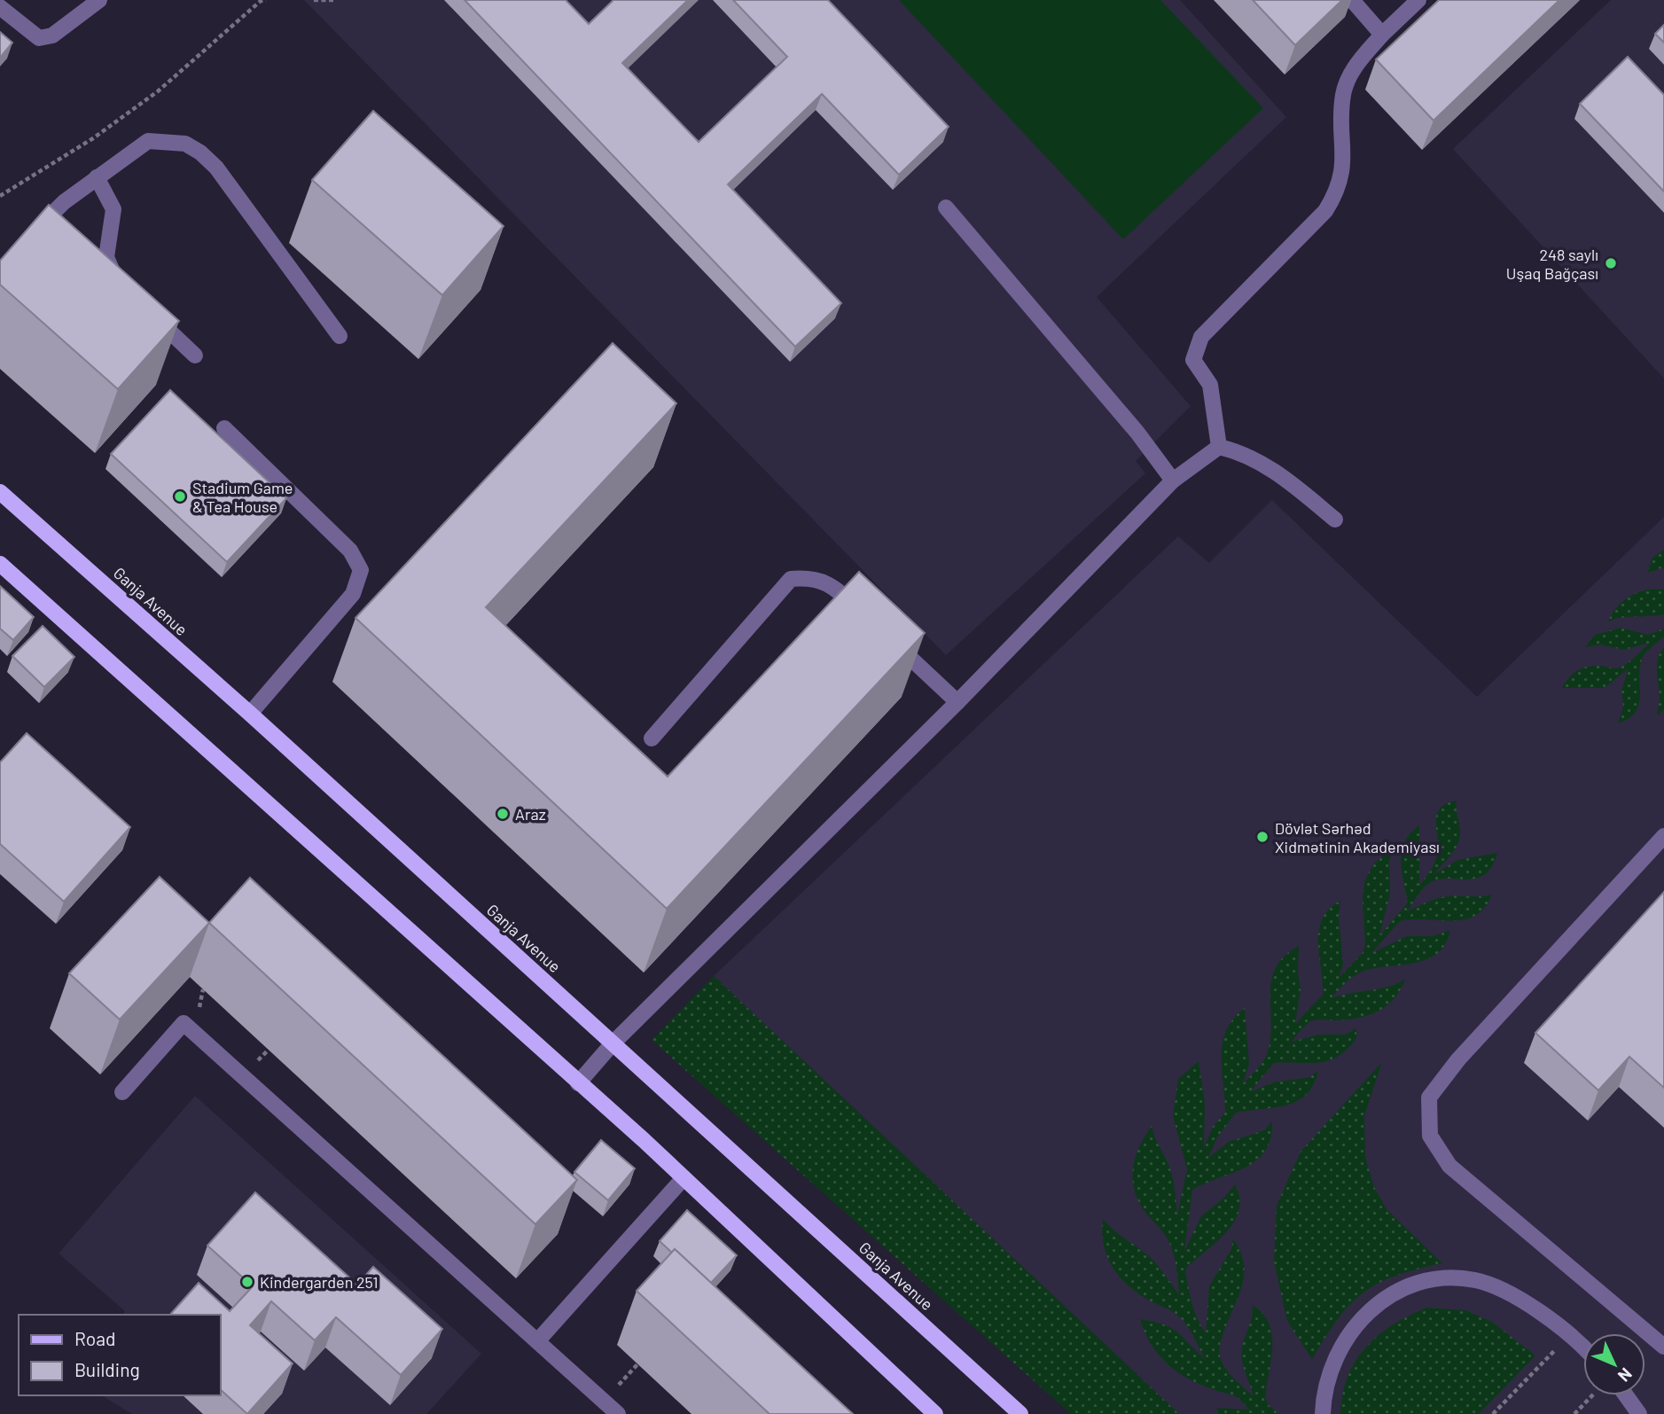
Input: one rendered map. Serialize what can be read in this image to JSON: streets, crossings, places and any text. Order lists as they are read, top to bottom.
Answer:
{
  "streets": {
    "main road": ["Ganja Avenue"]
  },
  "places": [
    "248 saylı Uşaq Bağçası",
    "Stadium Game & Tea House",
    "Araz",
    "Dövlət Sərhəd Xidmətinin Akademiyası",
    "Kindergarden 251"
  ],
  "legend": ["Road", "Building"],
  "north": "bottom right"
}
